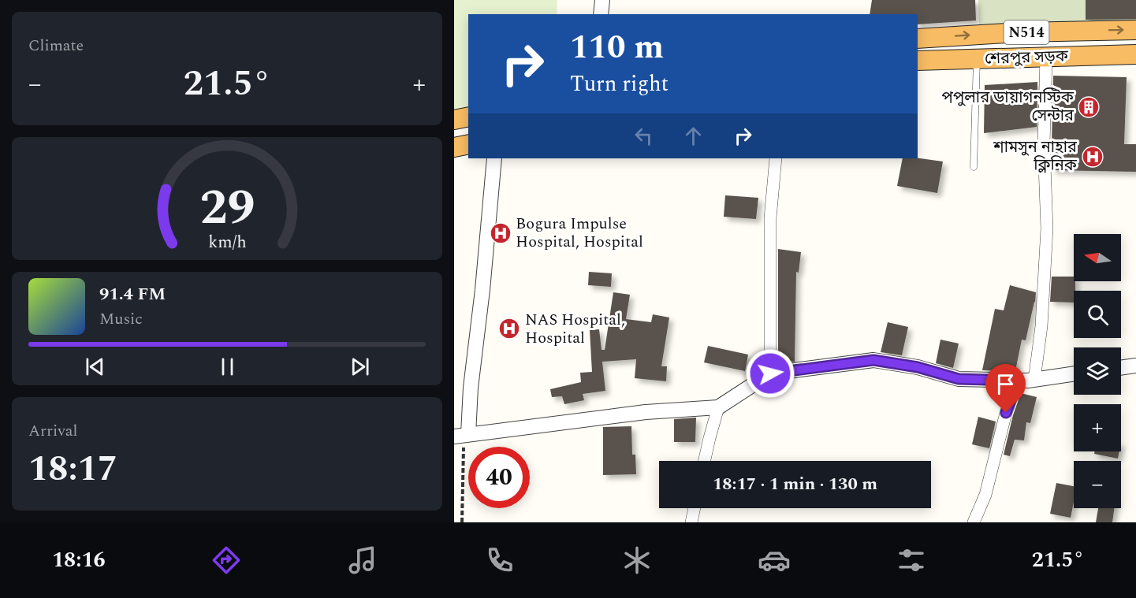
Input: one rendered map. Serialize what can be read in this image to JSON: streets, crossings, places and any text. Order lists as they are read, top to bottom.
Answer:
{
  "streets": {
    "highway": ["N514", "শেরপুর সড়ক"]
  },
  "places": {
    "building": ["পপুলার ডায়াগনস্টিক সেন্টার"],
    "hospital": ["শামসুন নাহার ক্লিনিক", "Bogura Impulse Hospital, Hospital", "NAS Hospital, Hospital"]
  },
  "north": "left",
  "page": {
    "tile": [
      "Climate",
      ["Arrival", "18:17"]
    ],
    "turn": ["110 m", "Turn right"],
    "heat": ["−", "21.5°", "+"],
    "map_buttons": ["+", "−"],
    "song": ["91.4 FM", "Music"],
    "limit": "40",
    "trip": "18:17 · 1 min · 130 m",
    "tabs": ["18:16", "21.5°"],
    "gauge": ["29", "km/h"]
  }
}
